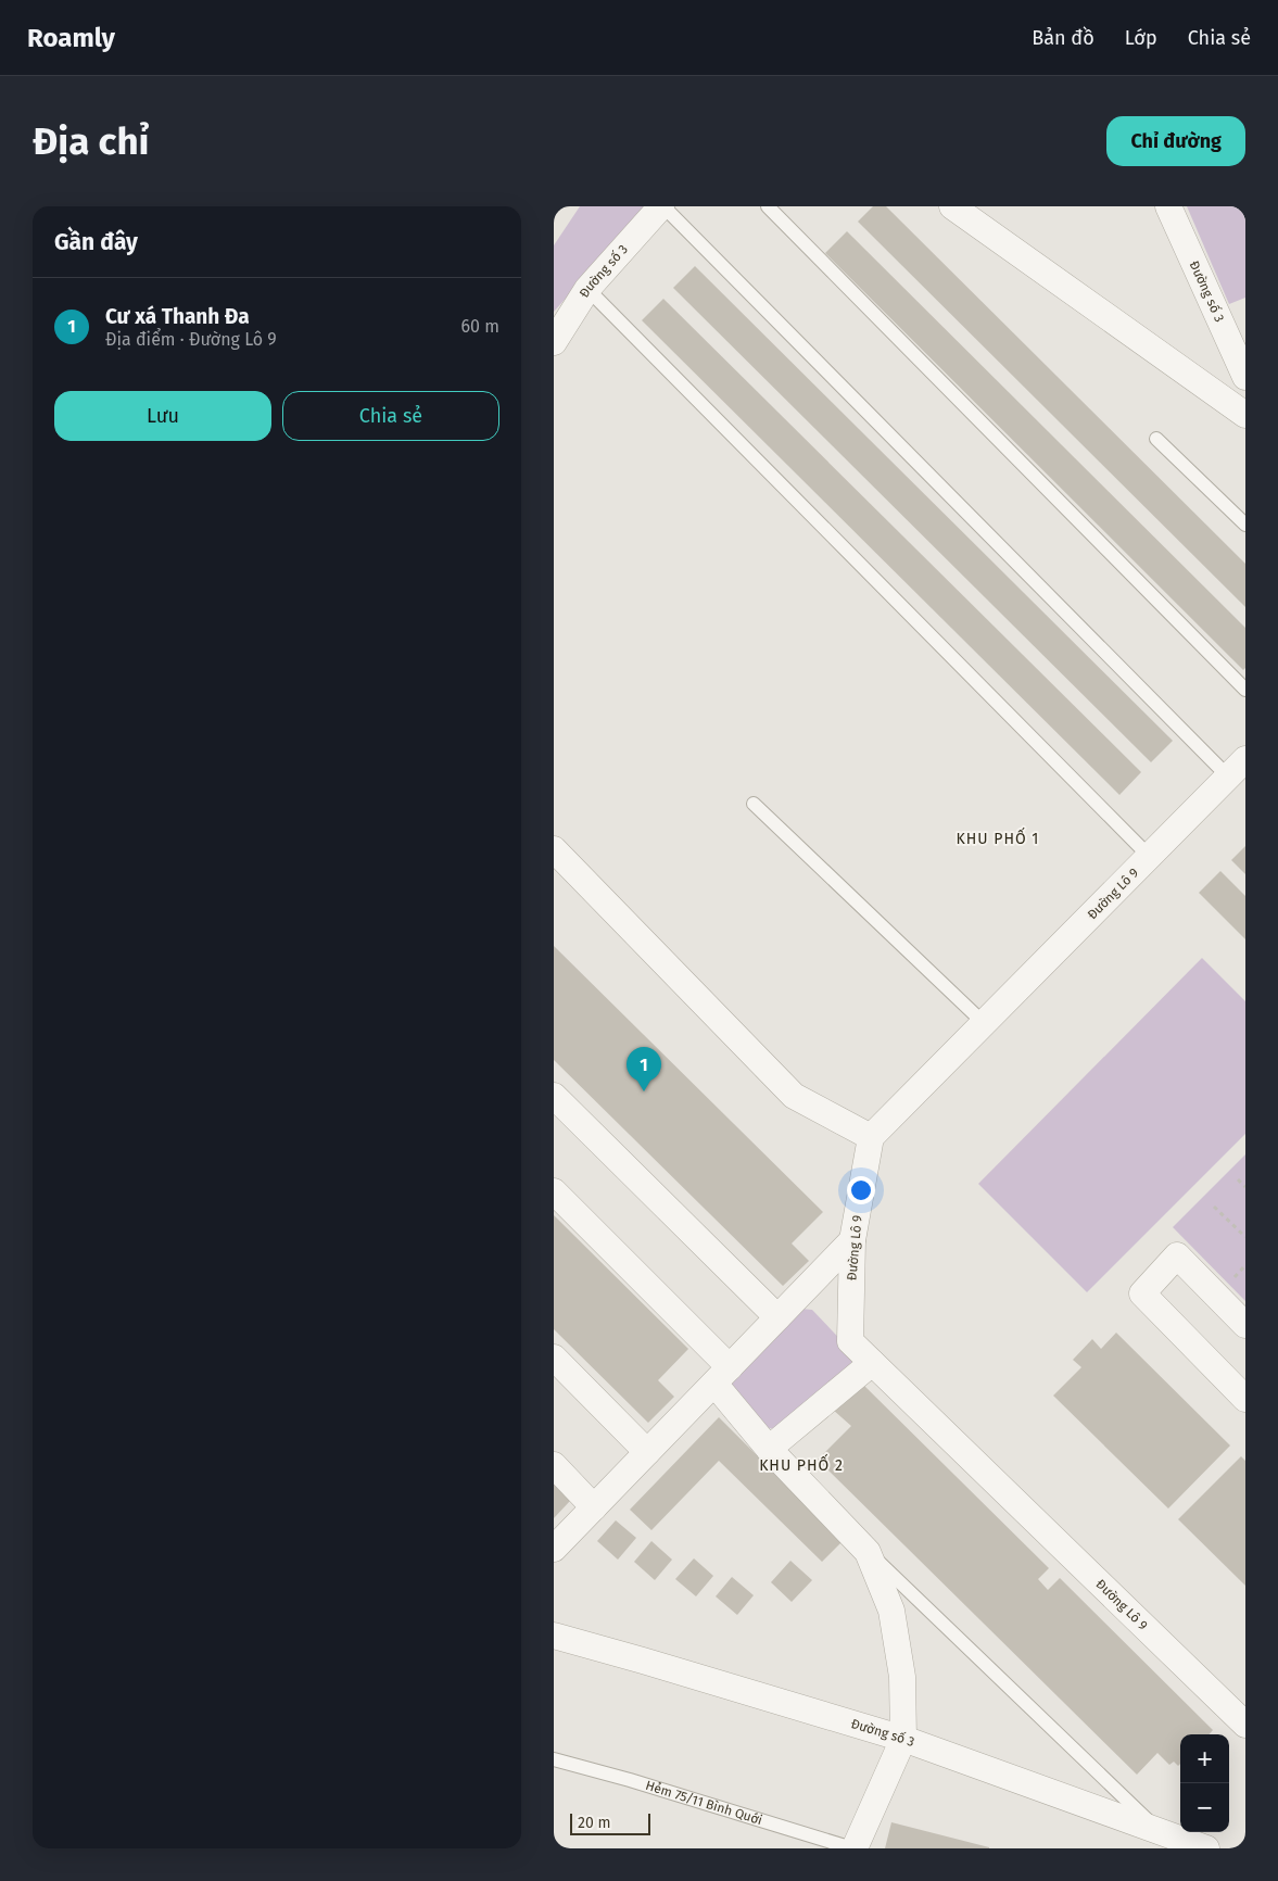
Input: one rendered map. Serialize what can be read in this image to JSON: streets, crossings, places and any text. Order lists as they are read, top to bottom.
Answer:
{
  "streets": {
    "street": ["Đường số 3", "Đường Lô 9"],
    "lane": ["Hẻm 75/11 Bình Quới"]
  },
  "districts": ["KHU PHỐ 1", "KHU PHỐ 2"],
  "scale_bar": "20 m",
  "page": {
    "header": "Roamly",
    "nav": ["Bản đồ", "Lớp", "Chia sẻ"],
    "buttons": [
      "Chỉ đường",
      ["Lưu", "Chia sẻ"]
    ],
    "title": "Địa chỉ",
    "heading": "Gần đây",
    "list": [
      {
        "mark": "1",
        "name": "Cư xá Thanh Đa",
        "note": "Địa điểm · Đường Lô 9",
        "value": "60 m"
      }
    ],
    "pins": "1",
    "map_buttons": ["+", "−"],
    "scale": "20 m"
  }
}
